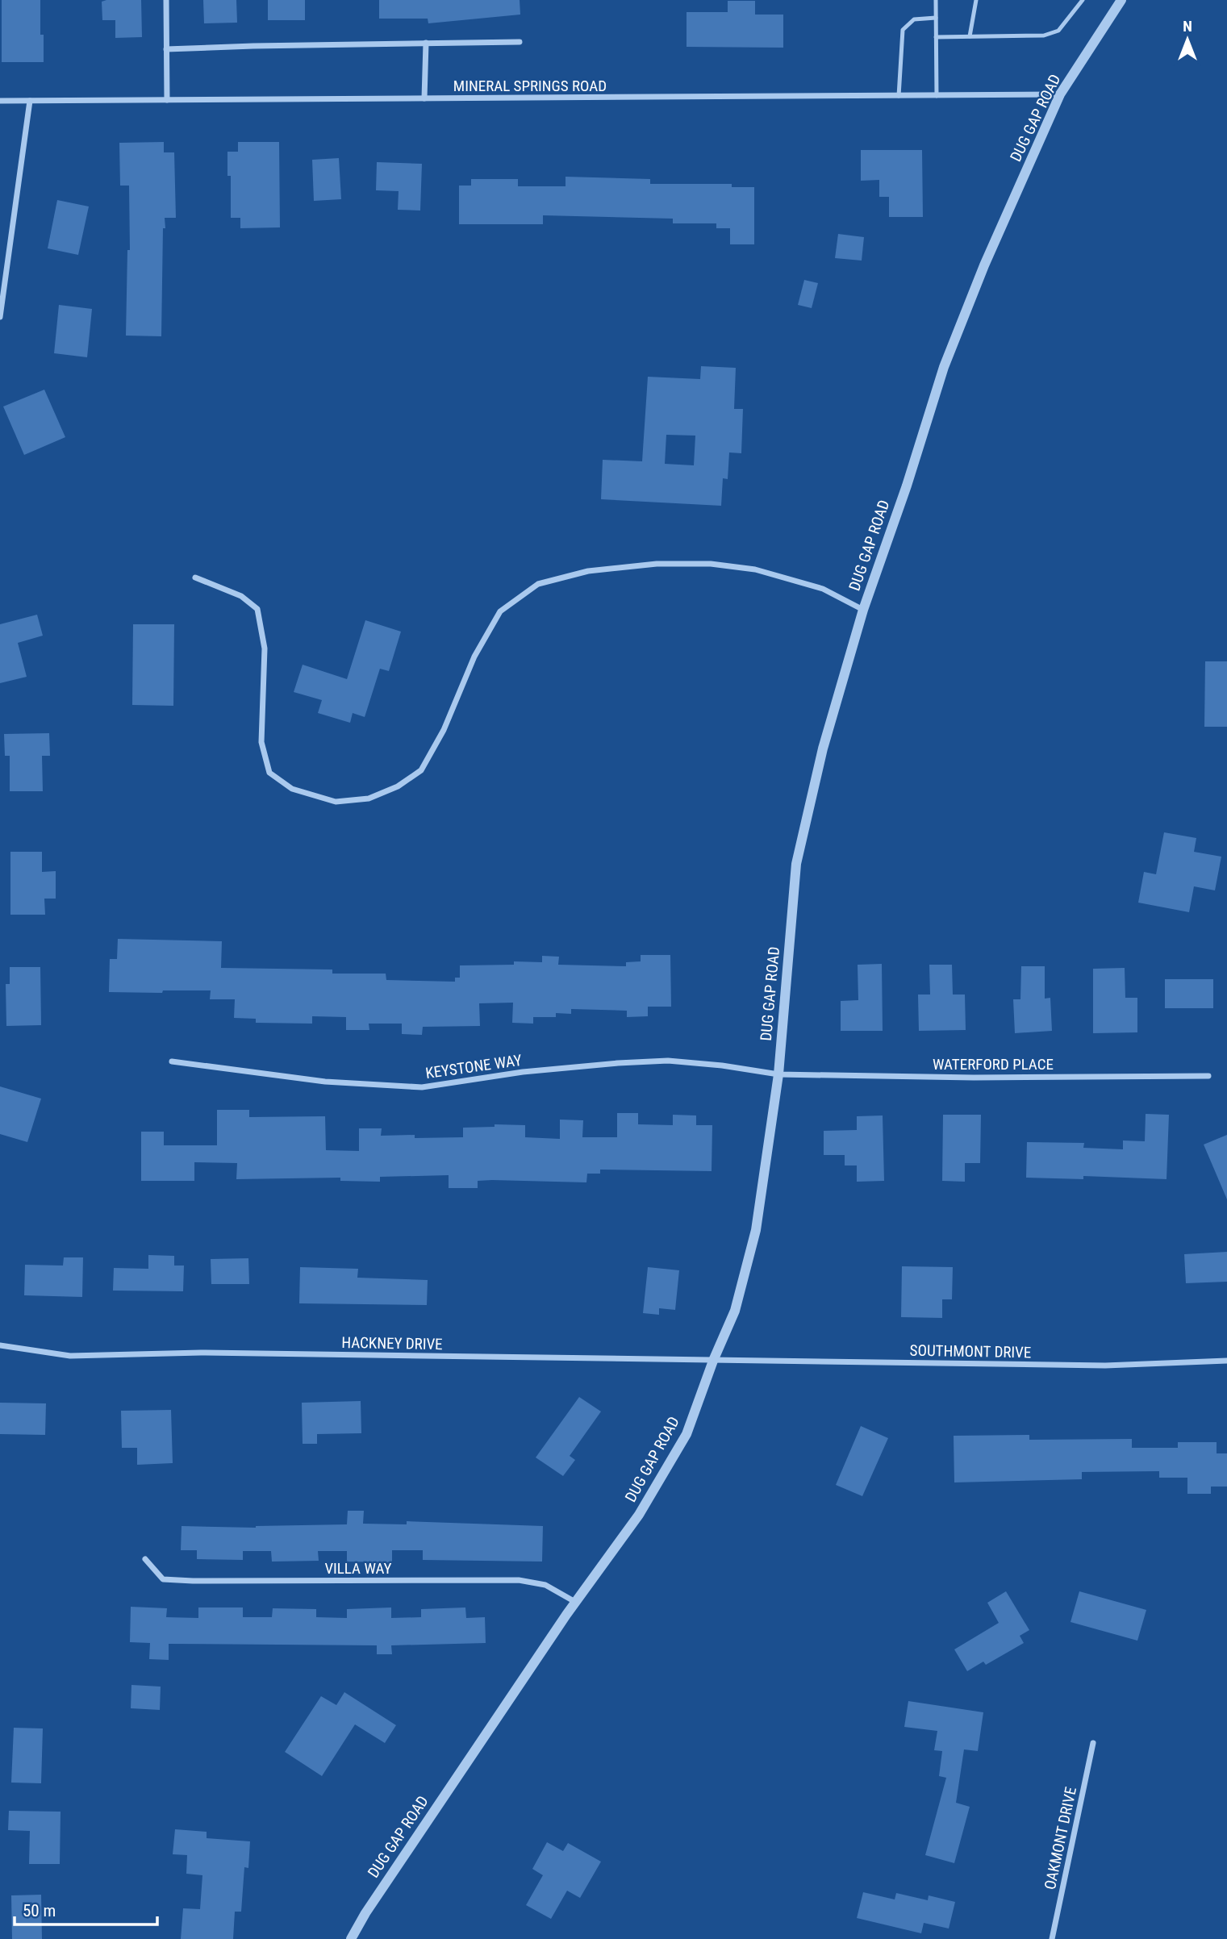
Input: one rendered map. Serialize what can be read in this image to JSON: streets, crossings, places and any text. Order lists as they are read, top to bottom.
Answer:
{
  "streets": {
    "street": [
      "MINERAL SPRINGS ROAD",
      "DUG GAP ROAD",
      "WATERFORD PLACE",
      "KEYSTONE WAY",
      "HACKNEY DRIVE",
      "SOUTHMONT DRIVE",
      "VILLA WAY",
      "OAKMONT DRIVE"
    ]
  },
  "crossings": [
    ["MINERAL SPRINGS ROAD", "DUG GAP ROAD"],
    ["DUG GAP ROAD", "WATERFORD PLACE"],
    ["DUG GAP ROAD", "KEYSTONE WAY"],
    ["DUG GAP ROAD", "HACKNEY DRIVE"],
    ["DUG GAP ROAD", "SOUTHMONT DRIVE"],
    ["DUG GAP ROAD", "VILLA WAY"],
    ["WATERFORD PLACE", "KEYSTONE WAY"],
    ["HACKNEY DRIVE", "SOUTHMONT DRIVE"]
  ],
  "scale_bar": "50 m",
  "north": "top"
}
